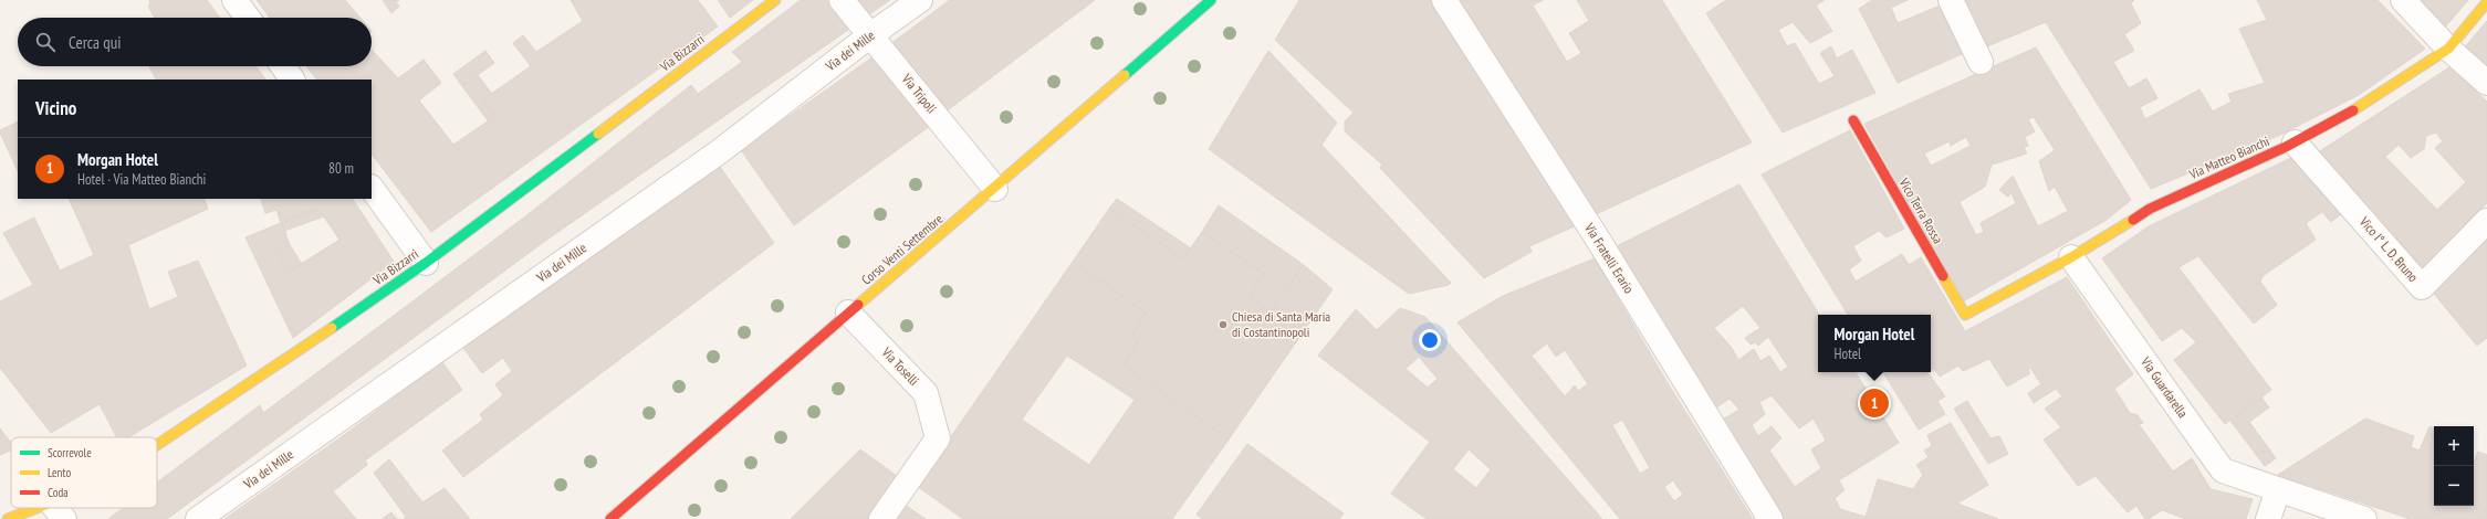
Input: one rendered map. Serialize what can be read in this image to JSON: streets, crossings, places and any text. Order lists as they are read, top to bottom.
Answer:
{
  "streets": {
    "street": [
      "Via dei Mille",
      "Via Bizzarri",
      "Via Tripoli",
      "Via Matteo Bianchi",
      "Vico Terra Rossa",
      "Corso Venti Settembre",
      "Vico I° L. D. Bruno",
      "Via Fratelli Erario",
      "Via Toselli",
      "Via Guardarella"
    ]
  },
  "crossings": [
    ["Via dei Mille", "Via Tripoli"],
    ["Via Tripoli", "Corso Venti Settembre"],
    ["Via Matteo Bianchi", "Vico Terra Rossa"],
    ["Via Matteo Bianchi", "Vico I° L. D. Bruno"],
    ["Via Matteo Bianchi", "Via Guardarella"],
    ["Corso Venti Settembre", "Via Toselli"]
  ],
  "places": ["Chiesa di Santa Maria di Costantinopoli"],
  "legend": ["Scorrevole", "Lento", "Coda"],
  "page": {
    "search": "Cerca qui",
    "heading": "Vicino",
    "list": [
      {
        "mark": "1",
        "name": "Morgan Hotel",
        "note": "Hotel · Via Matteo Bianchi",
        "value": "80 m"
      }
    ],
    "popup": ["Morgan Hotel", "Hotel"],
    "pins": "1",
    "map_buttons": ["+", "−"]
  }
}
